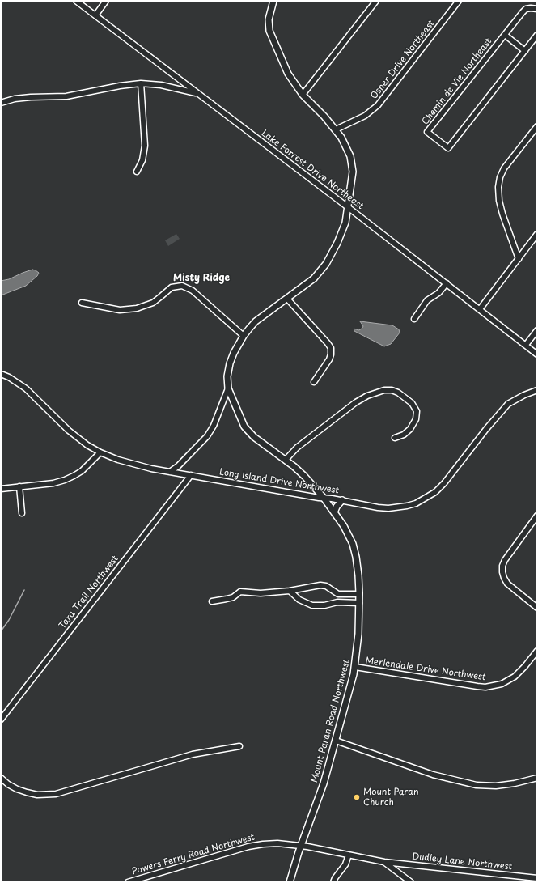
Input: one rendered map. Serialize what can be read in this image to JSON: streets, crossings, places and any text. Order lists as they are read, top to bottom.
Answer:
{
  "streets": {
    "main road": ["Mount Paran Road Northwest"],
    "street": [
      "Osner Drive Northeast",
      "Chemin de Vie Northeast",
      "Lake Forrest Drive Northeast",
      "Long Island Drive Northwest",
      "Tara Trail Northwest",
      "Merlendale Drive Northwest",
      "Powers Ferry Road Northwest",
      "Dudley Lane Northwest"
    ]
  },
  "crossings": [
    ["Osner Drive Northeast", "Mount Paran Road Northwest"],
    ["Lake Forrest Drive Northeast", "Mount Paran Road Northwest"],
    ["Long Island Drive Northwest", "Tara Trail Northwest"],
    ["Long Island Drive Northwest", "Mount Paran Road Northwest"],
    ["Merlendale Drive Northwest", "Mount Paran Road Northwest"],
    ["Mount Paran Road Northwest", "Powers Ferry Road Northwest"],
    ["Powers Ferry Road Northwest", "Dudley Lane Northwest"]
  ],
  "districts": ["Misty Ridge"],
  "places": ["Mount Paran Church"]
}
